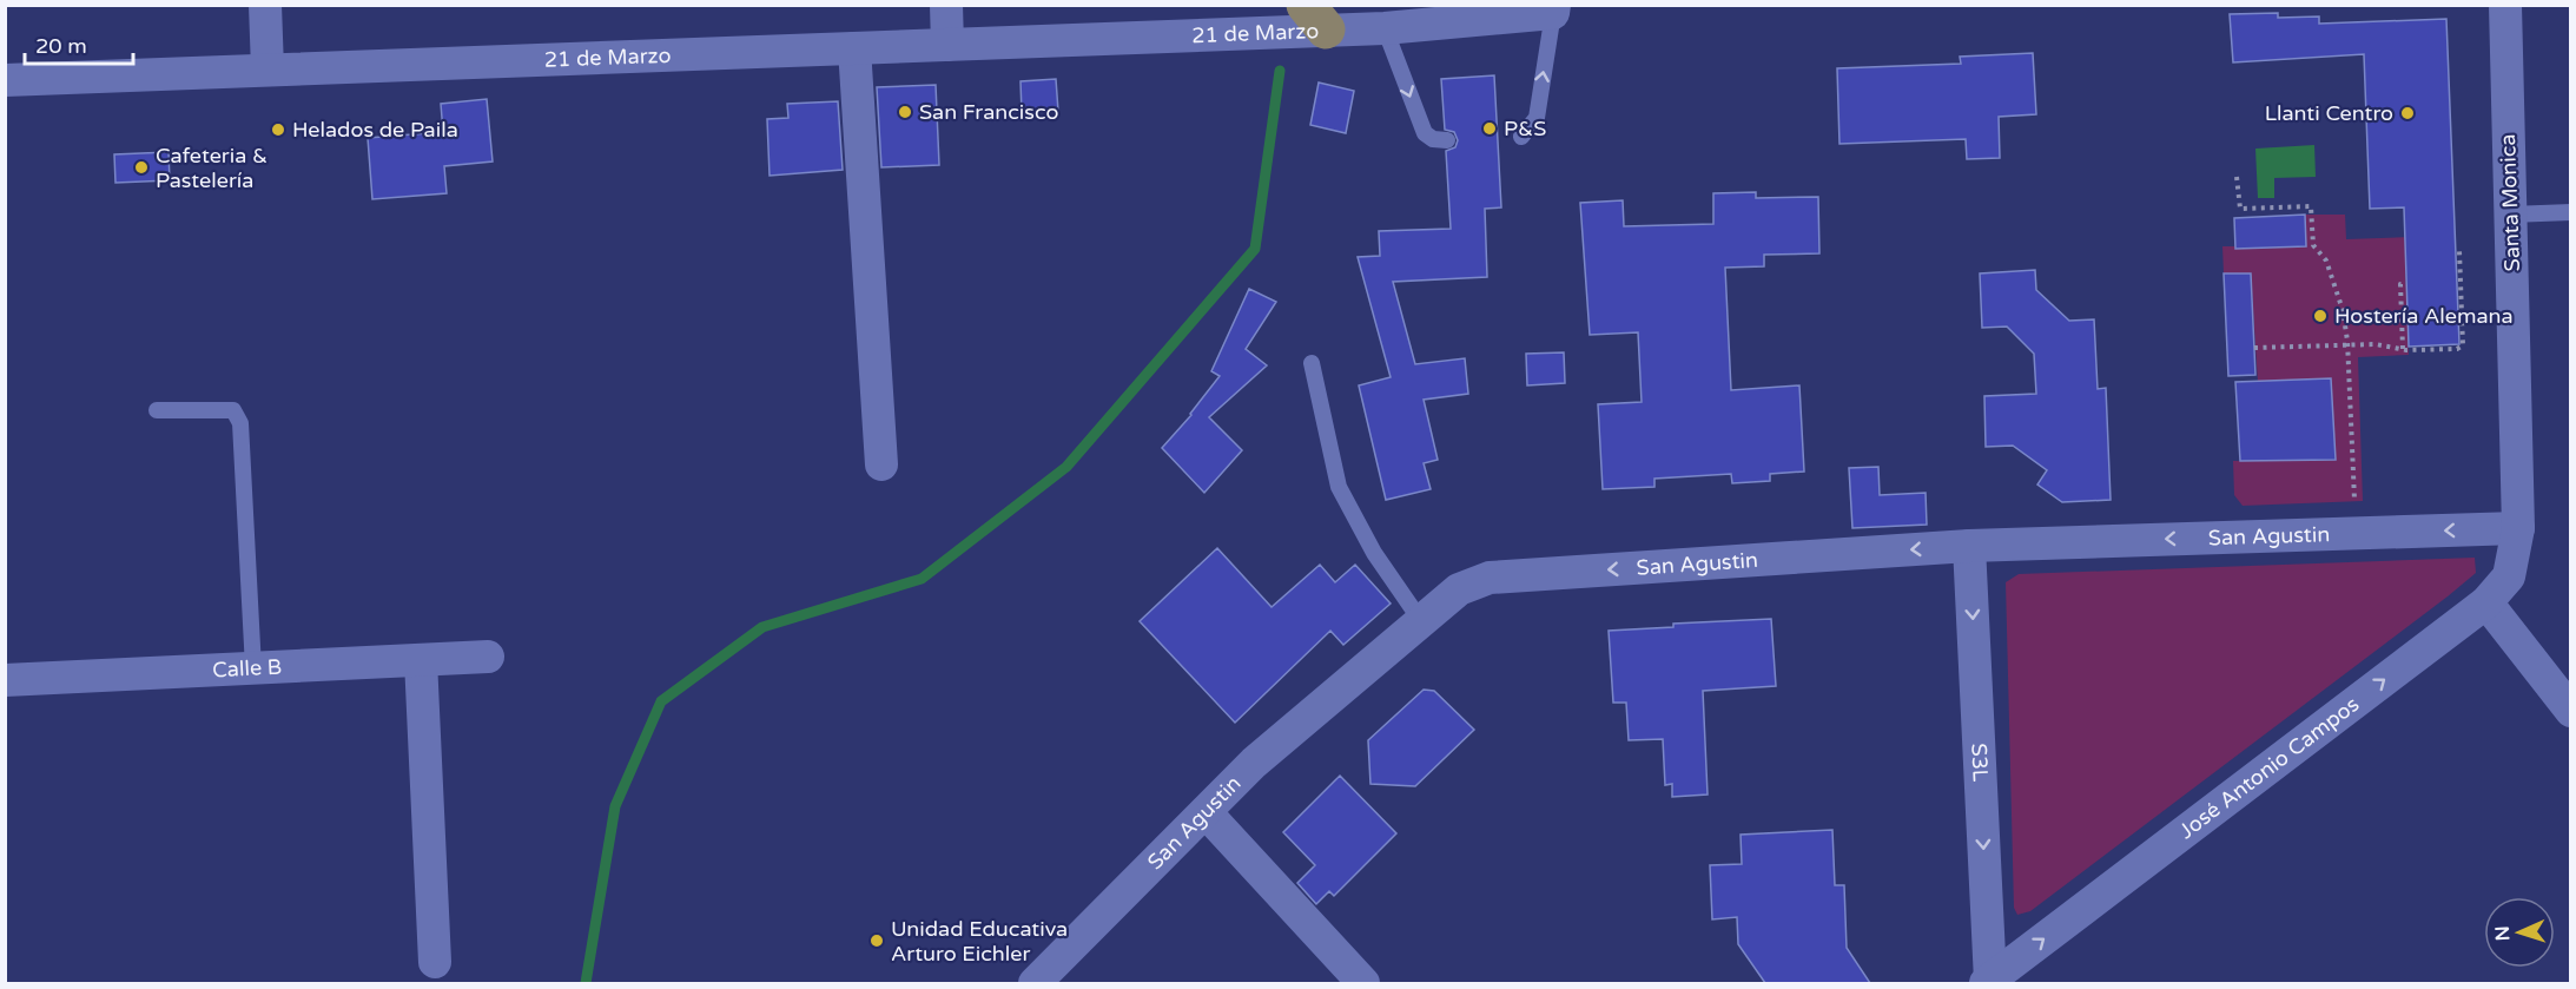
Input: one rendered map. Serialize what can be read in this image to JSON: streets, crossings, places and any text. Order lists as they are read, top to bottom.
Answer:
{
  "streets": {
    "street": [
      "21 de Marzo",
      "Santa Monica",
      "San Agustin",
      "Calle B",
      "S3L",
      "José Antonio Campos"
    ]
  },
  "crossings": [
    ["Santa Monica", "San Agustin"],
    ["Santa Monica", "José Antonio Campos"],
    ["San Agustin", "S3L"],
    ["San Agustin", "José Antonio Campos"],
    ["S3L", "José Antonio Campos"]
  ],
  "one_way": ["San Agustin", "S3L", "José Antonio Campos"],
  "places": [
    "San Francisco",
    "Llanti Centro",
    "P&S",
    "Helados de Paila",
    "Cafeteria & Pastelería",
    "Hostería Alemana",
    "Unidad Educativa Arturo Eichler"
  ],
  "scale_bar": "20 m",
  "north": "left"
}
